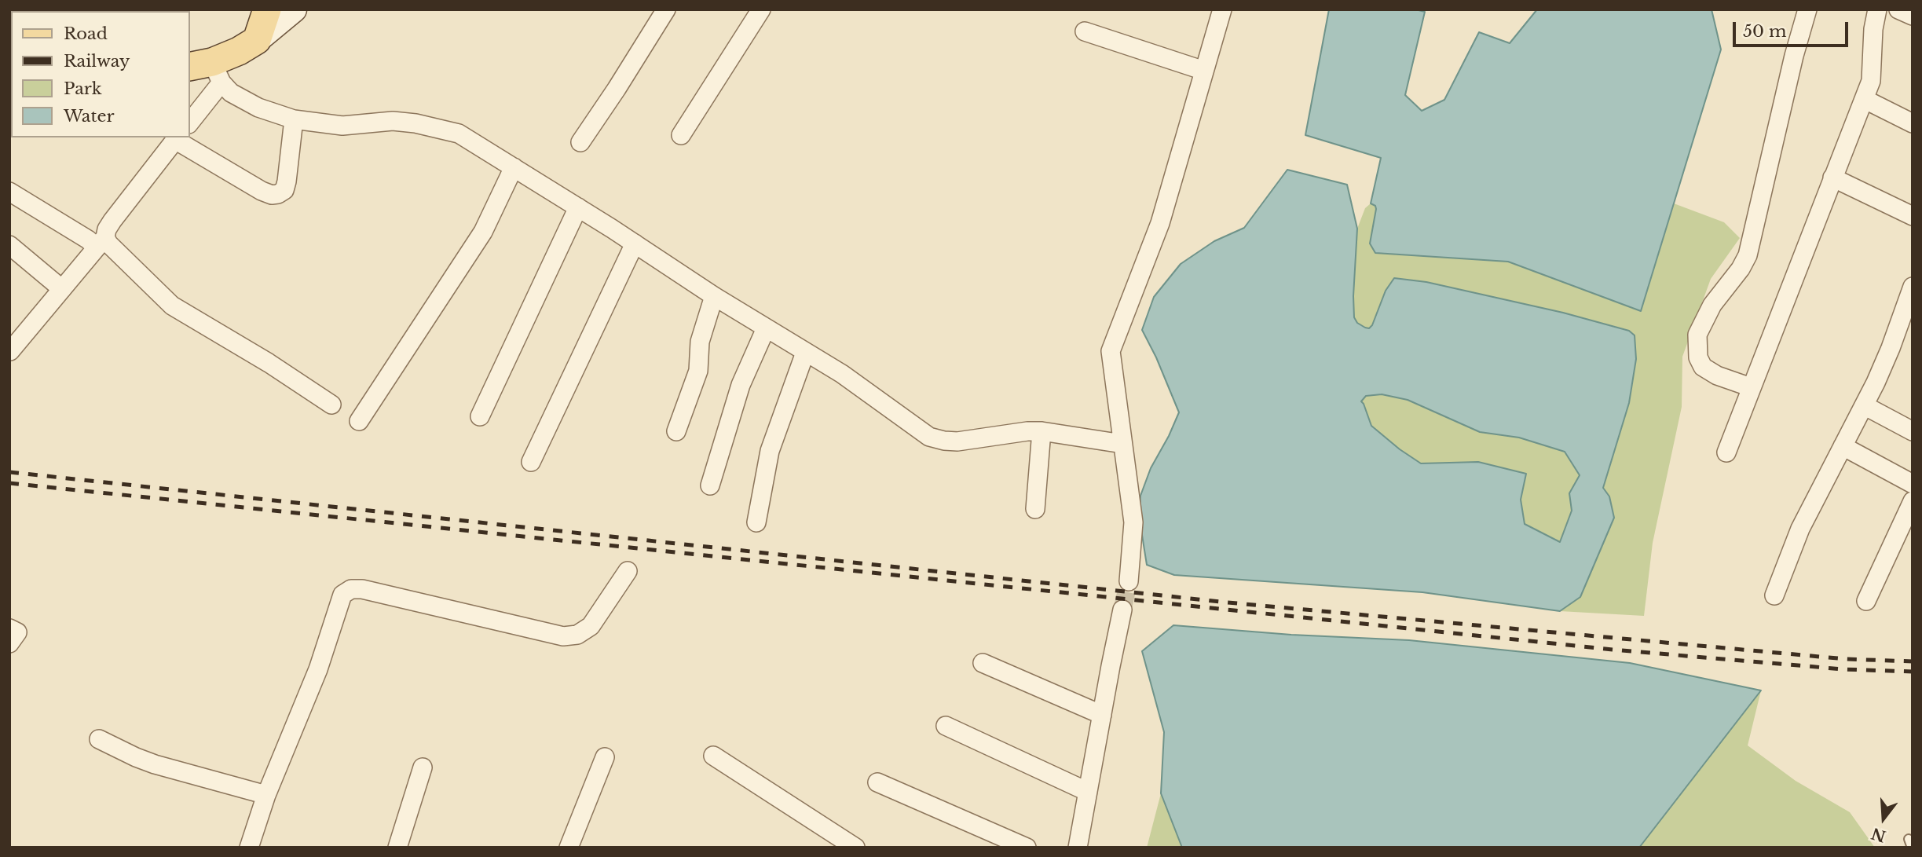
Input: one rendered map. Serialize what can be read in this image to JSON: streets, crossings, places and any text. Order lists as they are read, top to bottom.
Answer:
{
  "legend": [
    "Road",
    "Railway",
    "Park",
    "Water"
  ],
  "scale_bar": "50 m",
  "north": "bottom"
}
